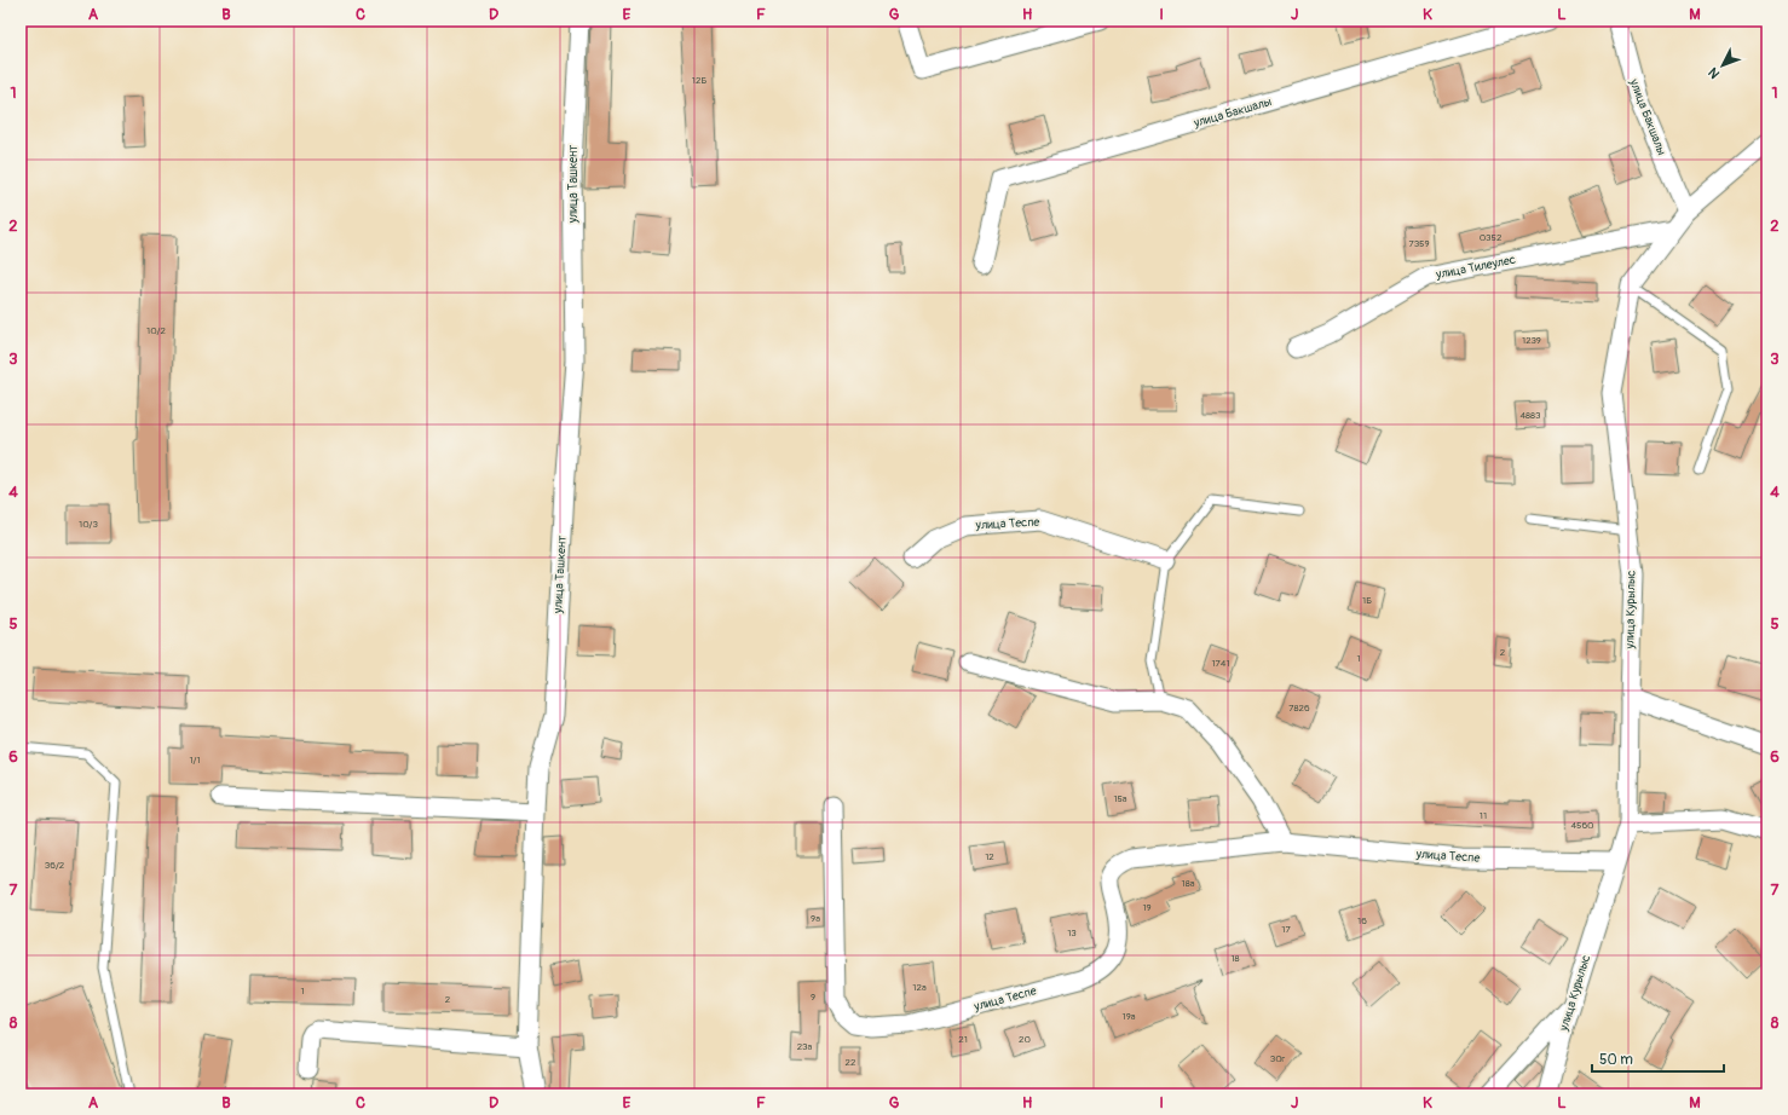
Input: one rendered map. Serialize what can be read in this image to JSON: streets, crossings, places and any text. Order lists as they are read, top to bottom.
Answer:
{
  "streets": {
    "street": [
      "улица Бакшалы",
      "улица Ташкент",
      "улица Тилеулес",
      "улица Теспе",
      "улица Курылыс"
    ]
  },
  "crossings": [
    ["улица Бакшалы", "улица Курылыс"],
    ["улица Тилеулес", "улица Курылыс"],
    ["улица Теспе", "улица Курылыс"]
  ],
  "house_numbers": [
    "12Б",
    "0352",
    "7359",
    "10/2",
    "1239",
    "4883",
    "10/3",
    "1Б",
    "2",
    "1",
    "1741",
    "7826",
    "1/1",
    "15а",
    "11",
    "4560",
    "12",
    "36/2",
    "18а",
    "19",
    "9а",
    "16",
    "17",
    "13",
    "18",
    "12а",
    "1",
    "9",
    "2",
    "19а",
    "21",
    "20",
    "23а",
    "30г",
    "22"
  ],
  "scale_bar": "50 m",
  "north": "bottom left",
  "grid": {
    "columns": [
      "A",
      "B",
      "C",
      "D",
      "E",
      "F",
      "G",
      "H",
      "I",
      "J",
      "K",
      "L",
      "M"
    ],
    "rows": [
      "1",
      "2",
      "3",
      "4",
      "5",
      "6",
      "7",
      "8"
    ]
  }
}
